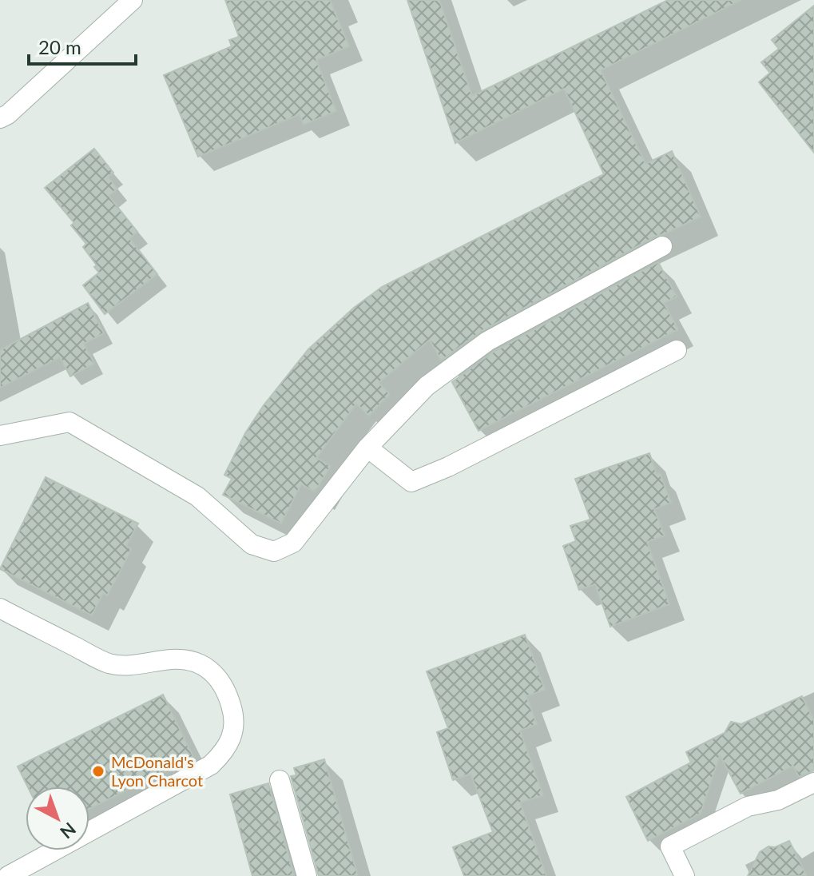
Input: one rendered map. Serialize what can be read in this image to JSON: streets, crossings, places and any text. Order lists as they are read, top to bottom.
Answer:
{
  "places": ["McDonald's Lyon Charcot"],
  "scale_bar": "20 m",
  "north": "bottom right"
}
